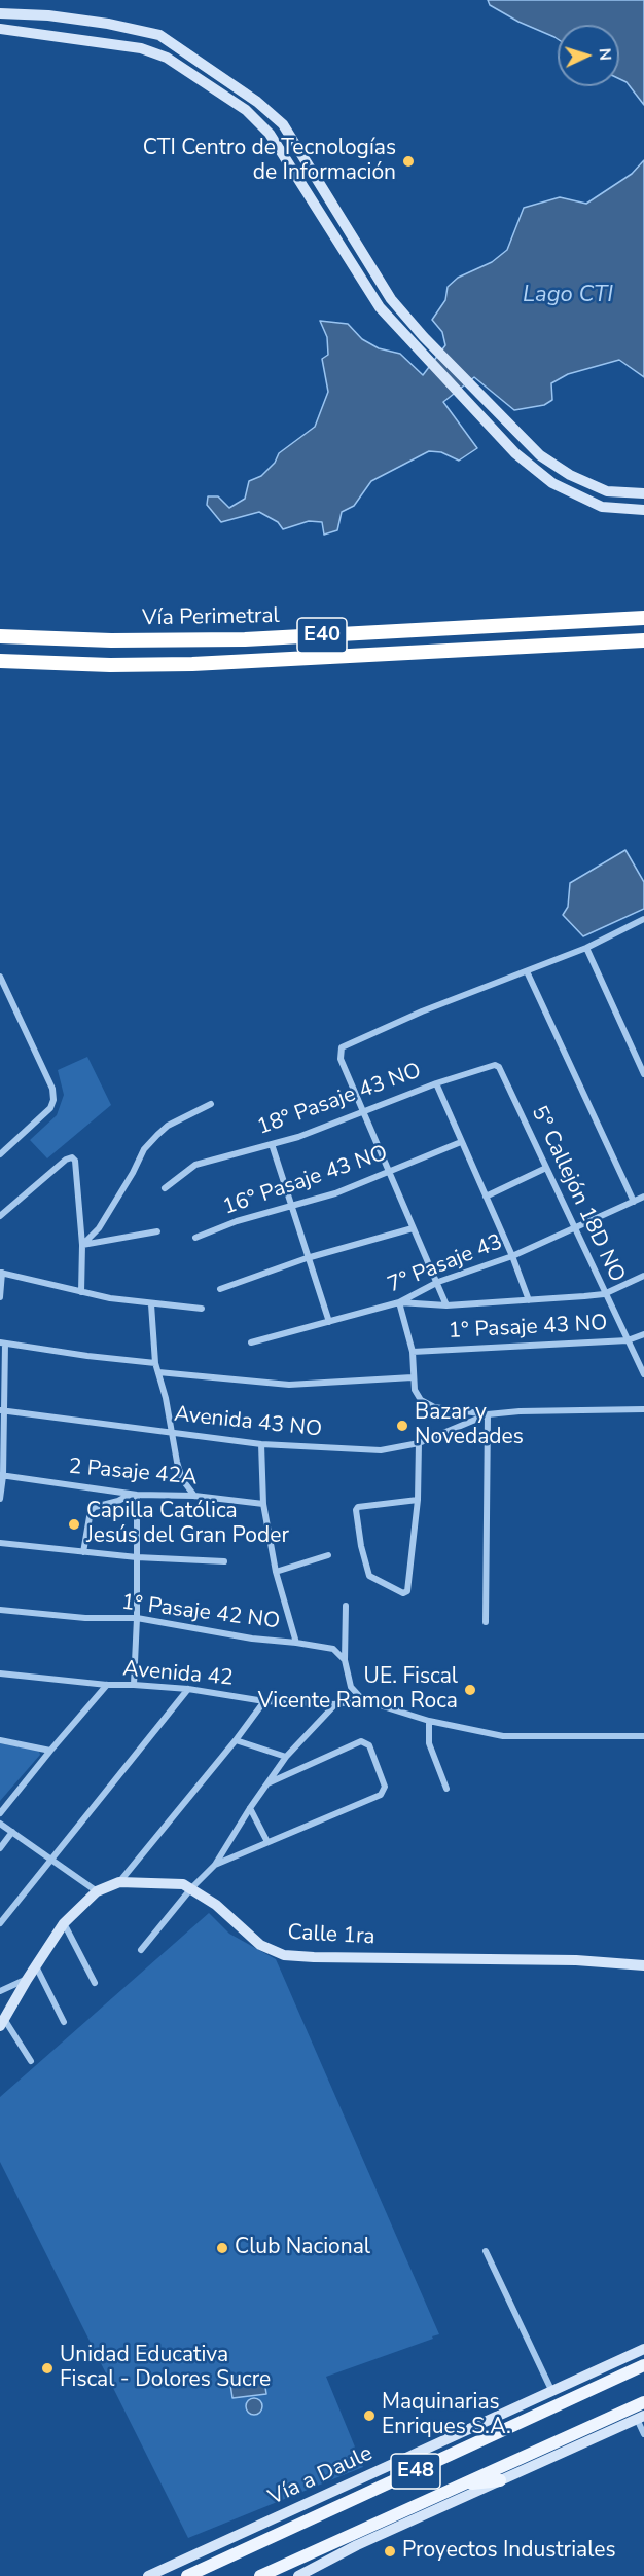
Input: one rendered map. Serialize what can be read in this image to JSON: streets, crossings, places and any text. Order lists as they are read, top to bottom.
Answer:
{
  "streets": {
    "highway": ["Vía Perimetral", "E40"],
    "main road": ["Calle 1ra", "E48", "Vía a Daule"],
    "street": [
      "18° Pasaje 43 NO",
      "16° Pasaje 43 NO",
      "5° Callejón 18D NO",
      "7° Pasaje 43",
      "1° Pasaje 43 NO",
      "Avenida 43 NO",
      "2 Pasaje 42A",
      "1° Pasaje 42 NO",
      "Avenida 42"
    ]
  },
  "crossings": [
    ["18° Pasaje 43 NO", "5° Callejón 18D NO"],
    ["5° Callejón 18D NO", "7° Pasaje 43"],
    ["5° Callejón 18D NO", "1° Pasaje 43 NO"],
    ["7° Pasaje 43", "Avenida 43 NO"],
    ["1° Pasaje 43 NO", "Avenida 43 NO"]
  ],
  "water": ["Lago CTI"],
  "places": [
    "CTI Centro de Tecnologías de Información",
    "Bazar y Novedades",
    "Capilla Católica Jesús del Gran Poder",
    "UE. Fiscal Vicente Ramon Roca",
    "Club Nacional",
    "Unidad Educativa Fiscal - Dolores Sucre",
    "Maquinarias Enriques S.A.",
    "Proyectos Industriales"
  ],
  "north": "right"
}
